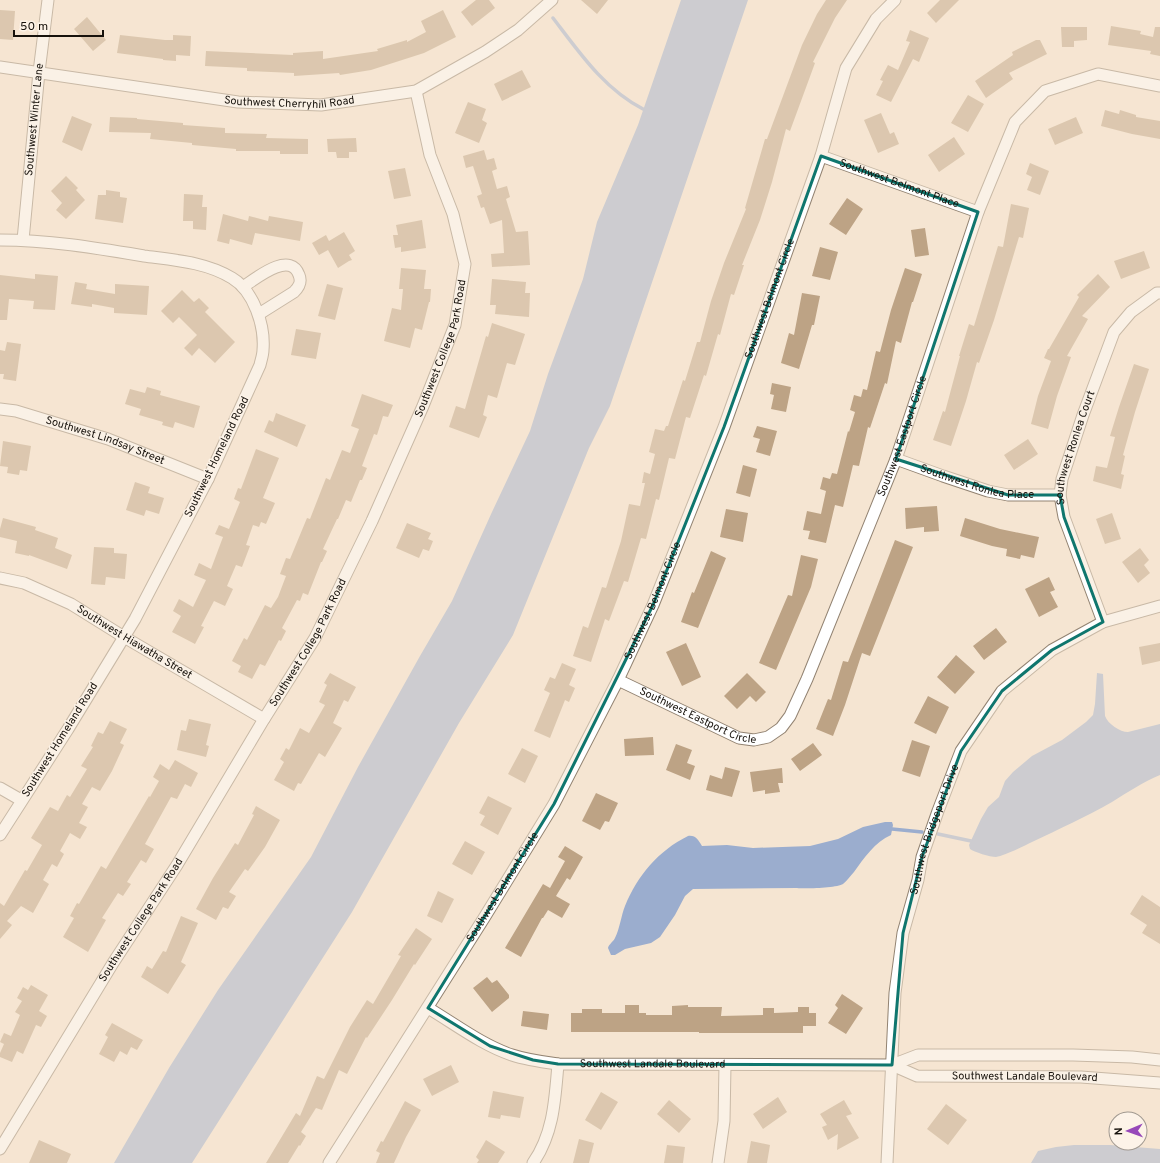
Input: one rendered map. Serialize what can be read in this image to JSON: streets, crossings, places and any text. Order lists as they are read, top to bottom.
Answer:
{
  "streets": {
    "street": [
      "Southwest Cherryhill Road",
      "Southwest Winter Lane",
      "Southwest Belmont Place",
      "Southwest Belmont Circle",
      "Southwest College Park Road",
      "Southwest Eastport Circle",
      "Southwest Lindsay Street",
      "Southwest Ronlea Court",
      "Southwest Homeland Road",
      "Southwest Ronlea Place",
      "Southwest Hiawatha Street",
      "Southwest Bridgeport Drive",
      "Southwest Landale Boulevard"
    ]
  },
  "crossings": [
    ["Southwest Cherryhill Road", "Southwest Winter Lane"],
    ["Southwest Cherryhill Road", "Southwest College Park Road"],
    ["Southwest Winter Lane", "Southwest Homeland Road"],
    ["Southwest Belmont Place", "Southwest Belmont Circle"],
    ["Southwest Belmont Place", "Southwest Eastport Circle"],
    ["Southwest Belmont Circle", "Southwest Eastport Circle"],
    ["Southwest Belmont Circle", "Southwest Landale Boulevard"],
    ["Southwest College Park Road", "Southwest Hiawatha Street"],
    ["Southwest Eastport Circle", "Southwest Ronlea Place"],
    ["Southwest Lindsay Street", "Southwest Homeland Road"],
    ["Southwest Ronlea Court", "Southwest Ronlea Place"],
    ["Southwest Ronlea Court", "Southwest Bridgeport Drive"],
    ["Southwest Homeland Road", "Southwest Hiawatha Street"],
    ["Southwest Bridgeport Drive", "Southwest Landale Boulevard"]
  ],
  "scale_bar": "50 m",
  "north": "left"
}
